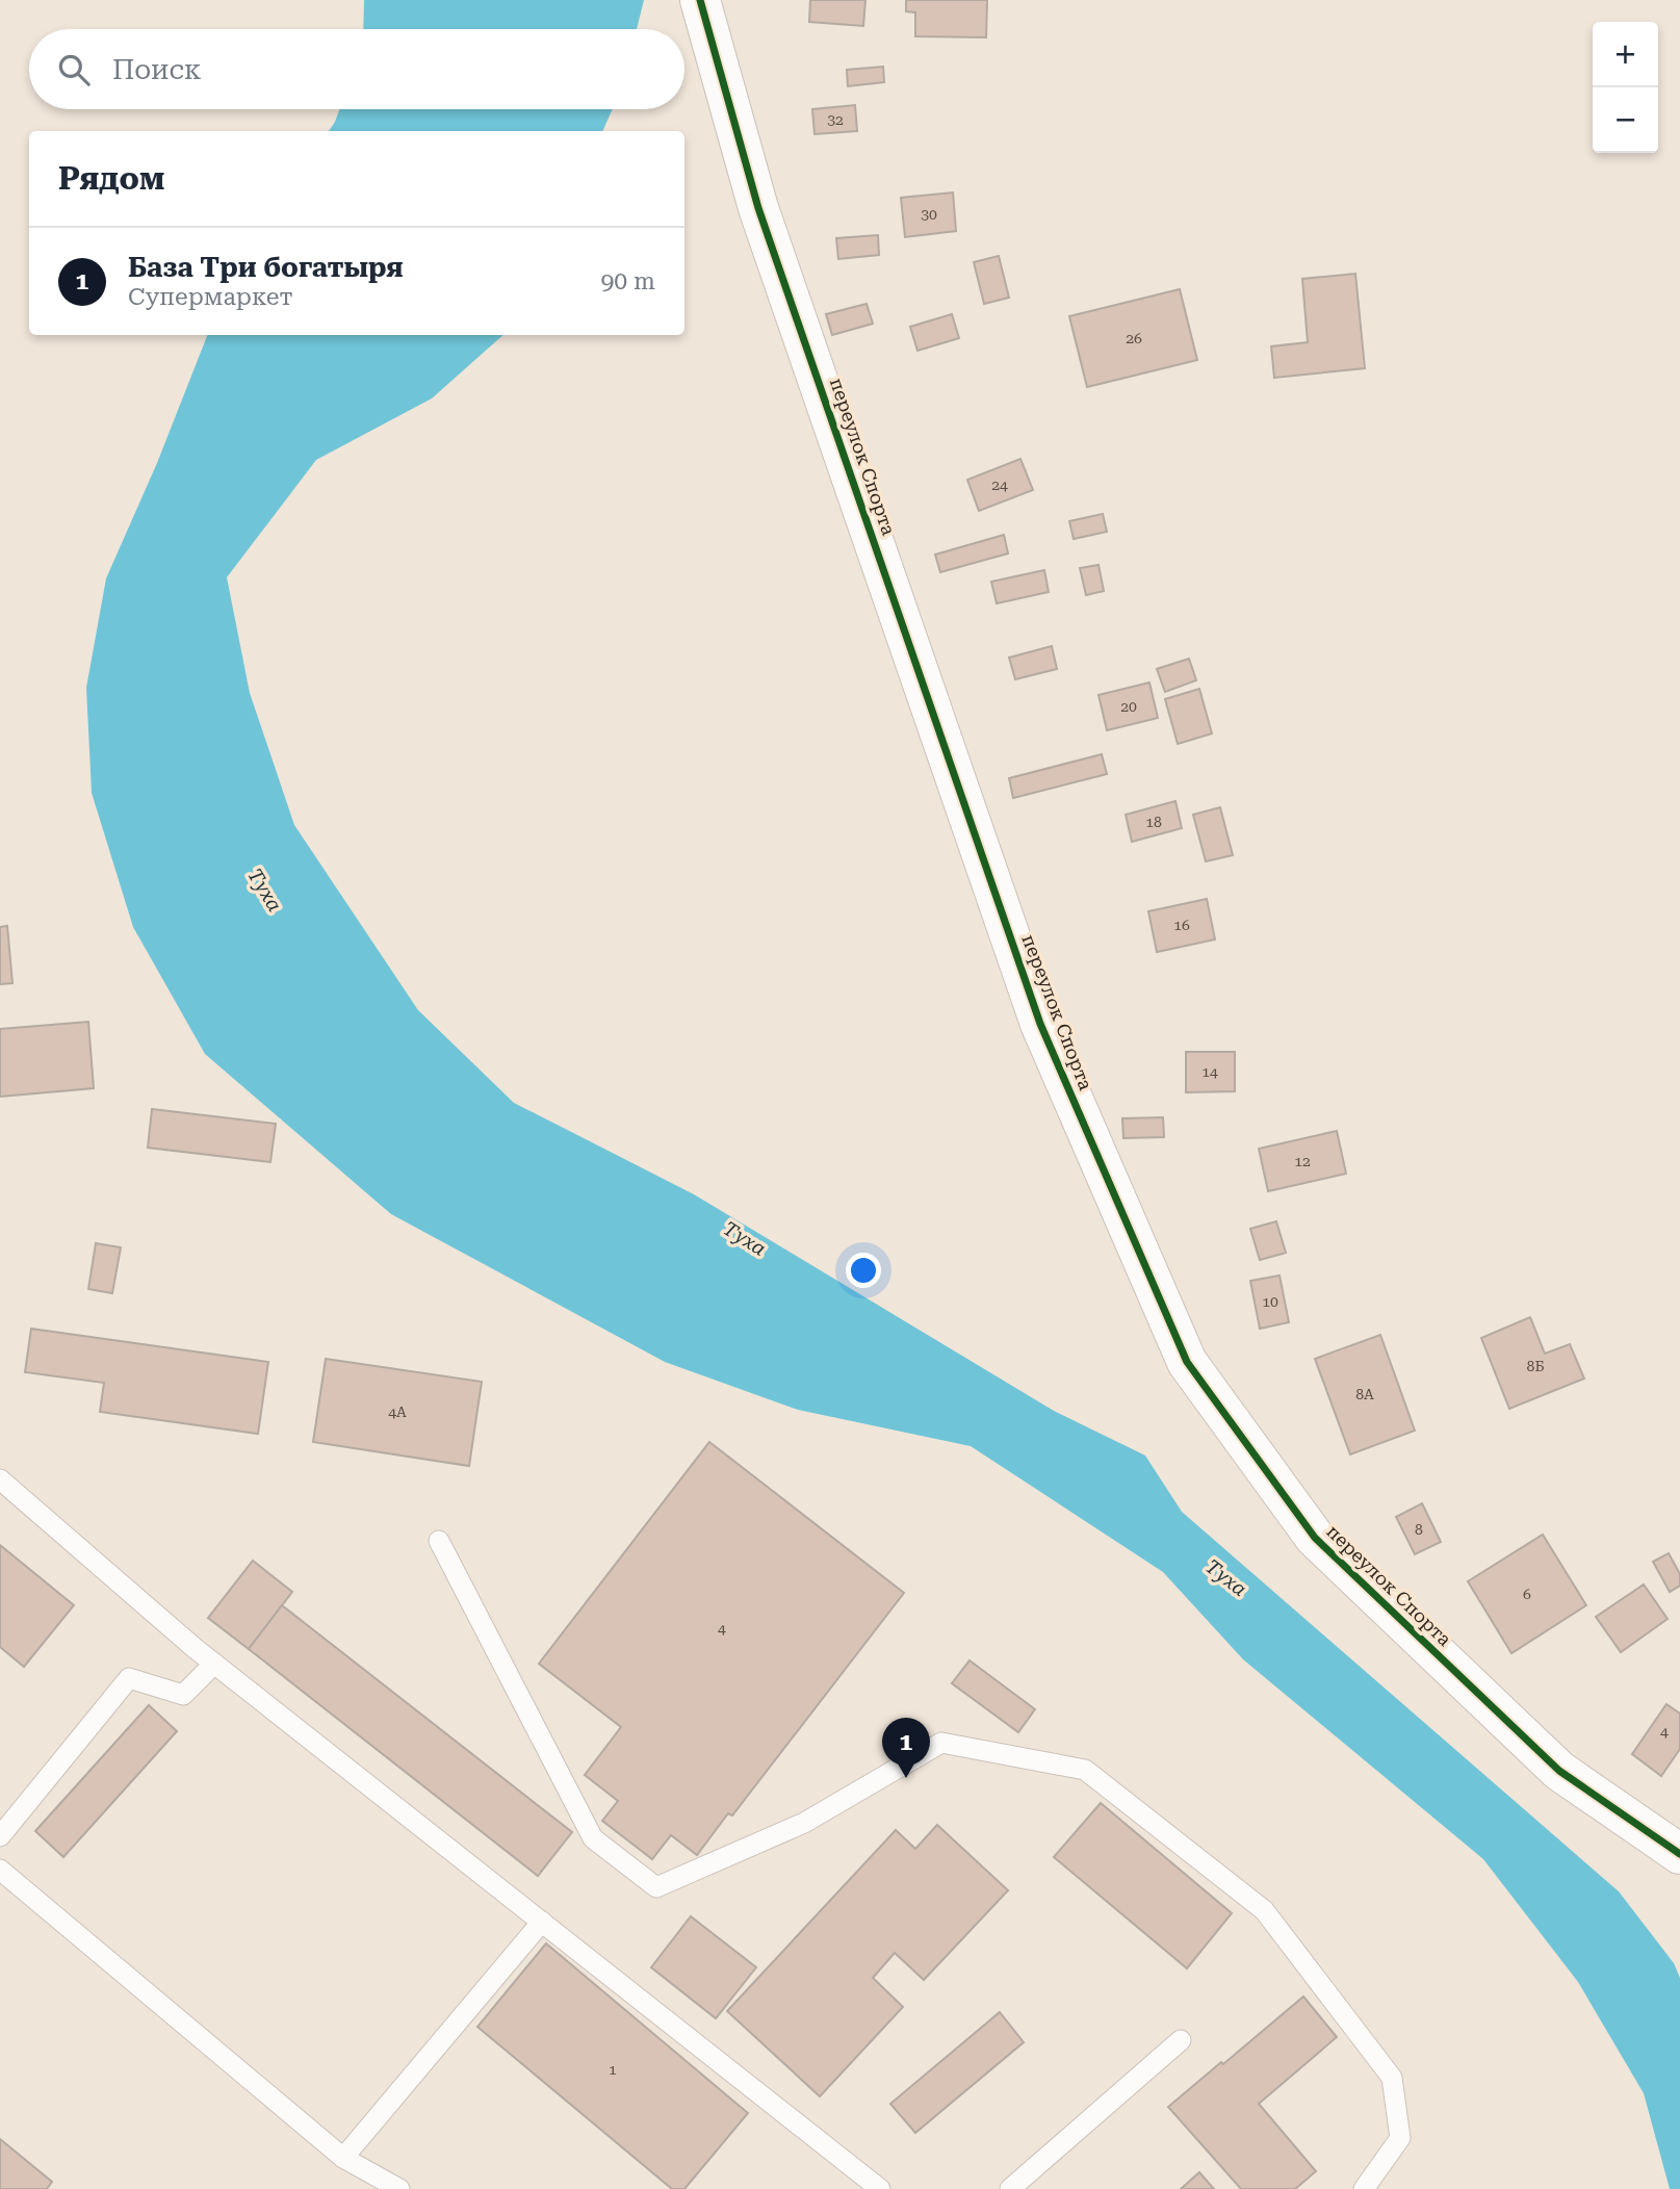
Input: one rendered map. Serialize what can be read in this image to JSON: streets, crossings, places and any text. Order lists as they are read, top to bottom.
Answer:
{
  "streets": {
    "street": ["переулок Спорта"]
  },
  "water": ["Туха"],
  "house_numbers": [
    "32",
    "30",
    "26",
    "24",
    "20",
    "18",
    "16",
    "14",
    "12",
    "10",
    "8Б",
    "8А",
    "4А",
    "8",
    "6",
    "4",
    "4",
    "1"
  ],
  "page": {
    "map_buttons": ["+", "−"],
    "search": "Поиск",
    "heading": "Рядом",
    "list": [
      {
        "mark": "1",
        "name": "База Три богатыря",
        "note": "Супермаркет",
        "value": "90 m"
      }
    ],
    "pins": "1"
  }
}
